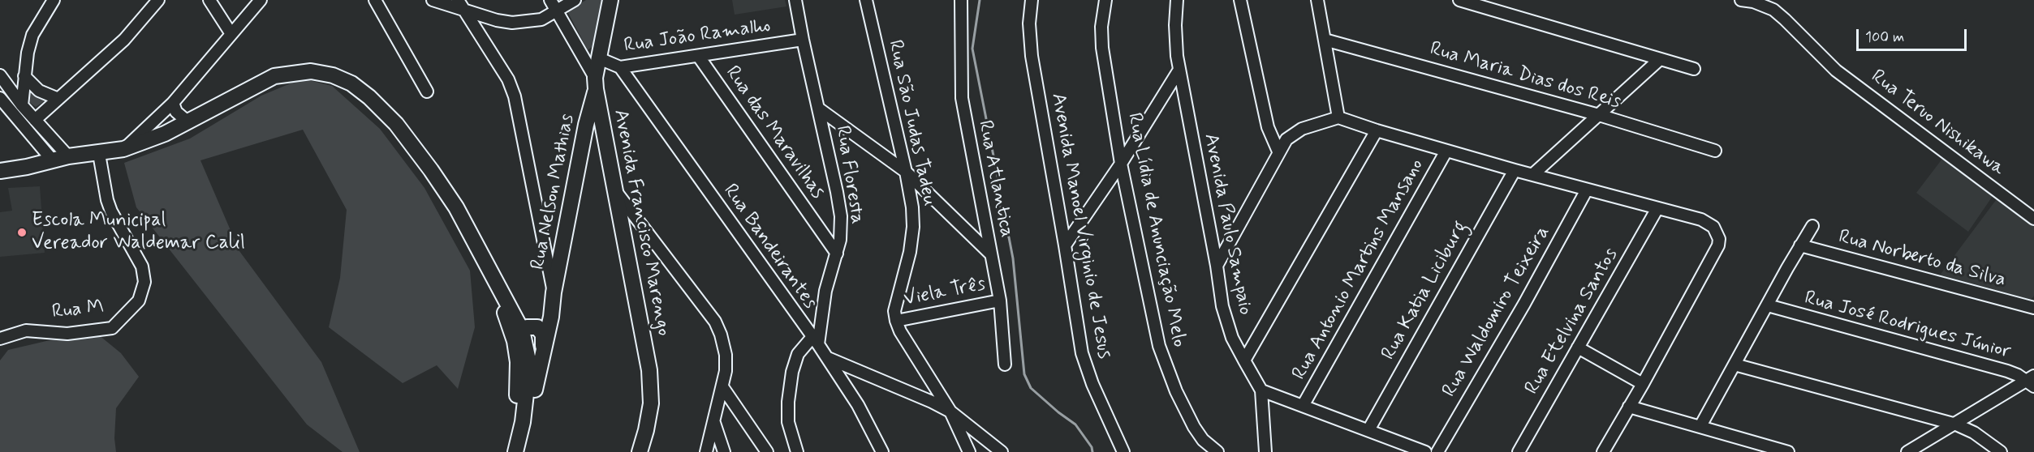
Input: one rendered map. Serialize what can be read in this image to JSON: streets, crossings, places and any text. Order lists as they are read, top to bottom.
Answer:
{
  "streets": {
    "main road": ["Rua Nelson Mathias", "Avenida Francisco Marengo"],
    "street": [
      "Rua João Ramalho",
      "Rua Maria Dias dos Reis",
      "Rua São Judas Tadeu",
      "Rua Teruo Nishikawa",
      "Rua das Maravilhas",
      "Rua Floresta",
      "Rua Atlantica",
      "Avenida Paulo Sampaio",
      "Avenida Manoel Virginio de Jesus",
      "Rua Lídia de Anunciação Melo",
      "Rua Bandeirantes",
      "Rua Norberto da Silva",
      "Rua Antonio Martins Mansano",
      "Rua Katia Liciburg",
      "Viela Três",
      "Rua M",
      "Rua Waldomiro Teixeira",
      "Rua Etelvina Santos",
      "Rua José Rodrigues Júnior"
    ]
  },
  "crossings": [
    ["Rua João Ramalho", "Rua das Maravilhas"],
    ["Rua João Ramalho", "Rua Floresta"],
    ["Rua João Ramalho", "Avenida Francisco Marengo"],
    ["Rua João Ramalho", "Rua Bandeirantes"],
    ["Rua São Judas Tadeu", "Viela Três"],
    ["Rua das Maravilhas", "Rua Floresta"],
    ["Rua Floresta", "Rua Bandeirantes"],
    ["Rua Atlantica", "Viela Três"],
    ["Rua Nelson Mathias", "Avenida Francisco Marengo"]
  ],
  "places": ["Escola Municipal Vereador Waldemar Calil"],
  "scale_bar": "100 m"
}
